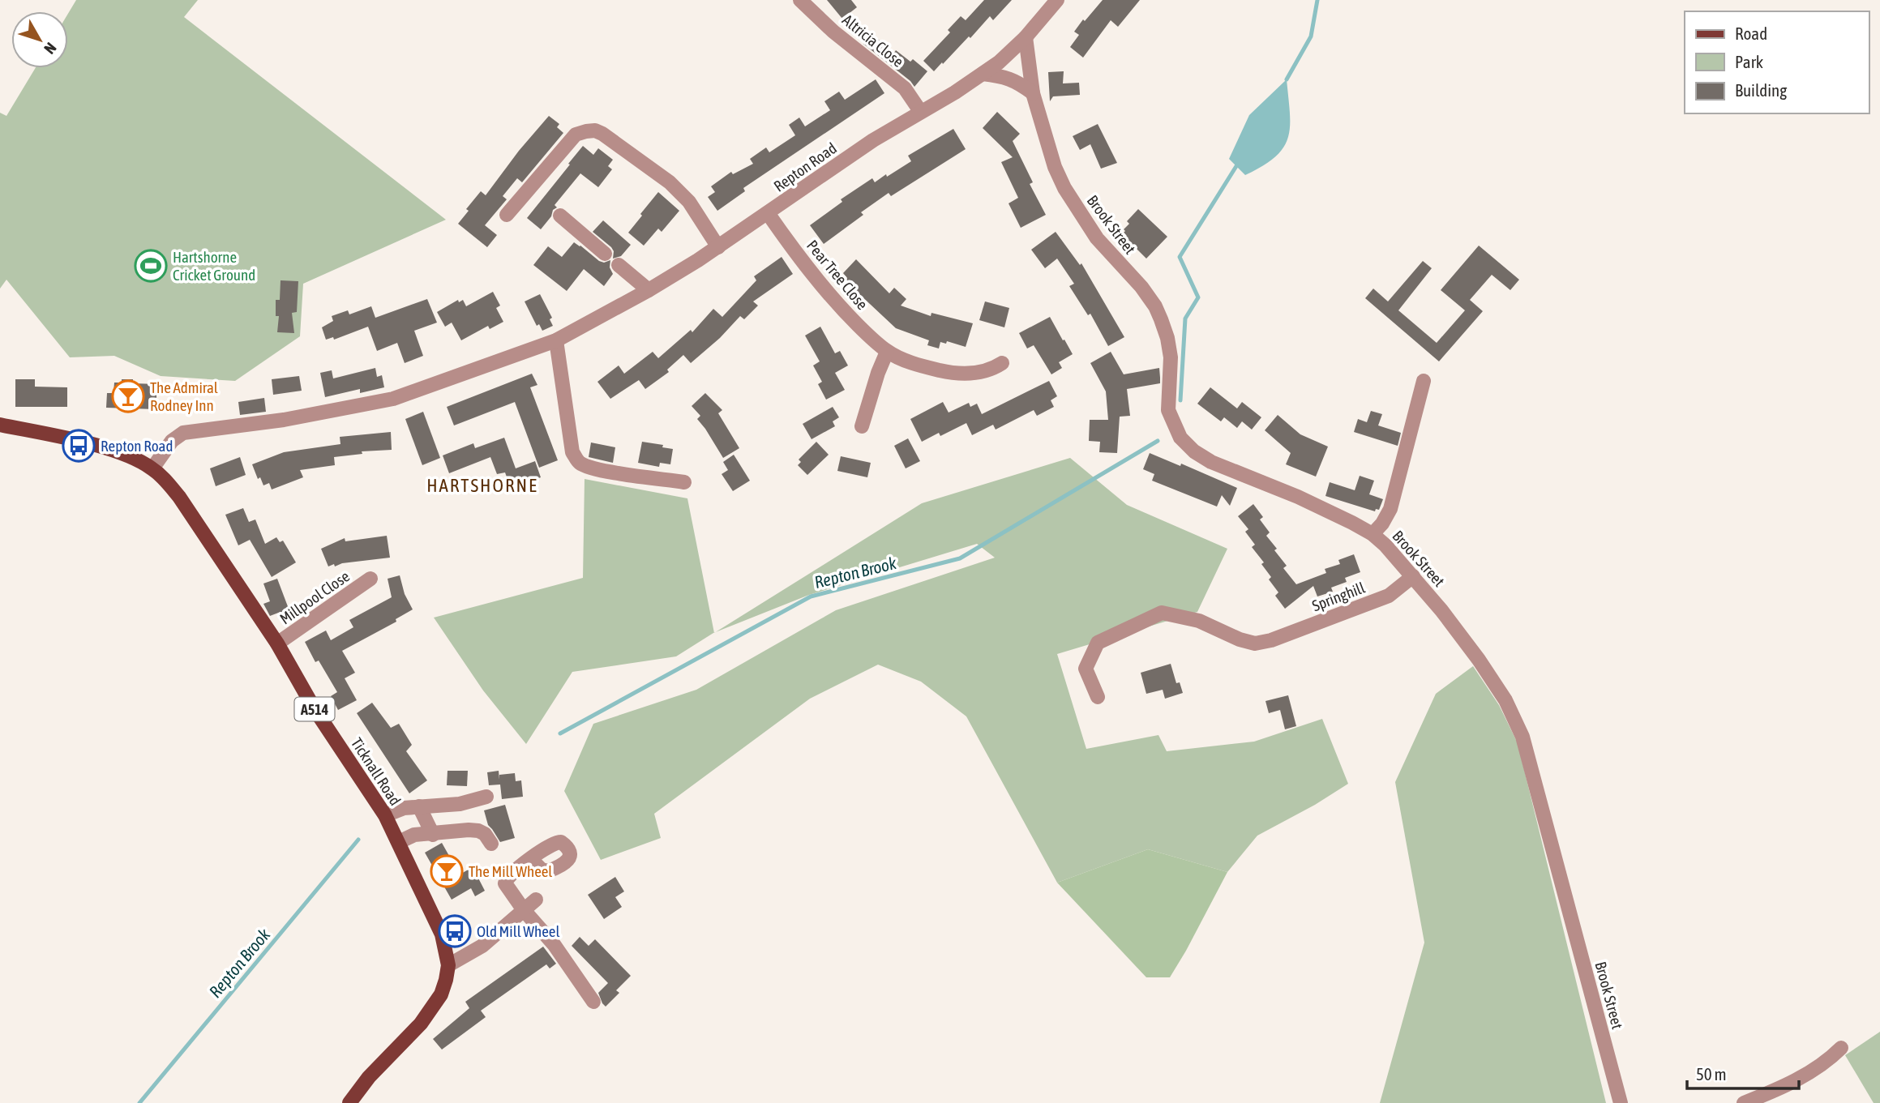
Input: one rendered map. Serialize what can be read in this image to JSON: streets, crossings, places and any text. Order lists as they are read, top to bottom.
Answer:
{
  "streets": {
    "main road": ["A514", "Ticknall Road"],
    "street": [
      "Altricia Close",
      "Repton Road",
      "Brook Street",
      "Pear Tree Close",
      "Springhill",
      "Millpool Close"
    ]
  },
  "crossings": [
    ["Altricia Close", "Repton Road"],
    ["Repton Road", "Brook Street"],
    ["Repton Road", "Pear Tree Close"],
    ["Repton Road", "A514"],
    ["Repton Road", "Ticknall Road"],
    ["Brook Street", "Springhill"],
    ["Millpool Close", "Ticknall Road"],
    ["A514", "Ticknall Road"]
  ],
  "districts": ["HARTSHORNE"],
  "water": ["Repton Brook"],
  "places": {
    "sports": ["Hartshorne Cricket Ground"],
    "bar": ["The Admiral Rodney Inn", "The Mill Wheel"],
    "bus stop": ["Repton Road", "Old Mill Wheel"]
  },
  "legend": ["Road", "Park", "Building"],
  "scale_bar": "50 m",
  "north": "bottom right"
}
